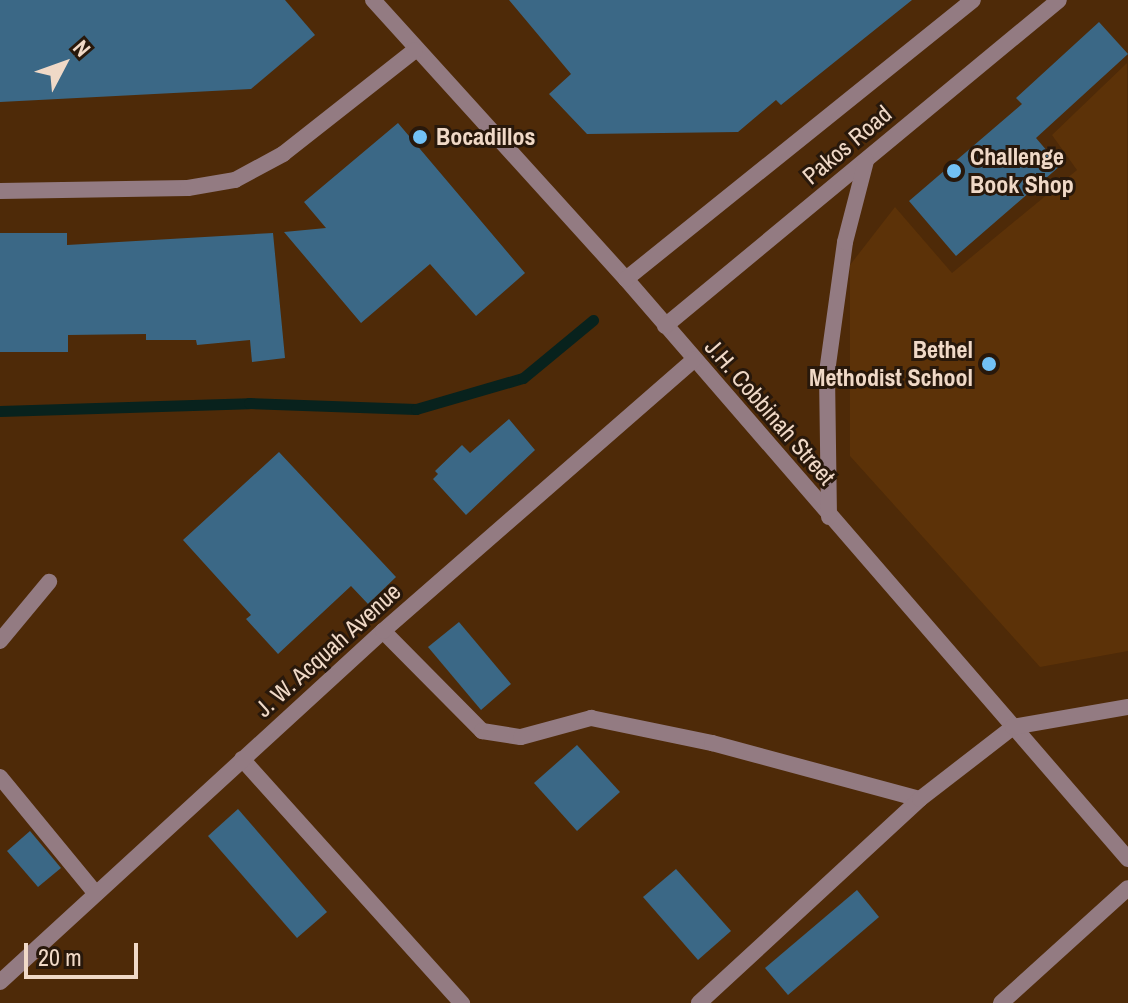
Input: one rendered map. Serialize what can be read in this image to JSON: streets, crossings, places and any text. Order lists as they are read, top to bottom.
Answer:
{
  "streets": {
    "street": ["Pakos Road", "J.H. Cobbinah Street", "J. W. Acquah Avenue"]
  },
  "crossings": [
    ["Pakos Road", "J.H. Cobbinah Street"],
    ["J.H. Cobbinah Street", "J. W. Acquah Avenue"]
  ],
  "places": ["Bocadillos", "Challenge Book Shop", "Bethel Methodist School"],
  "scale_bar": "20 m",
  "north": "top right"
}
